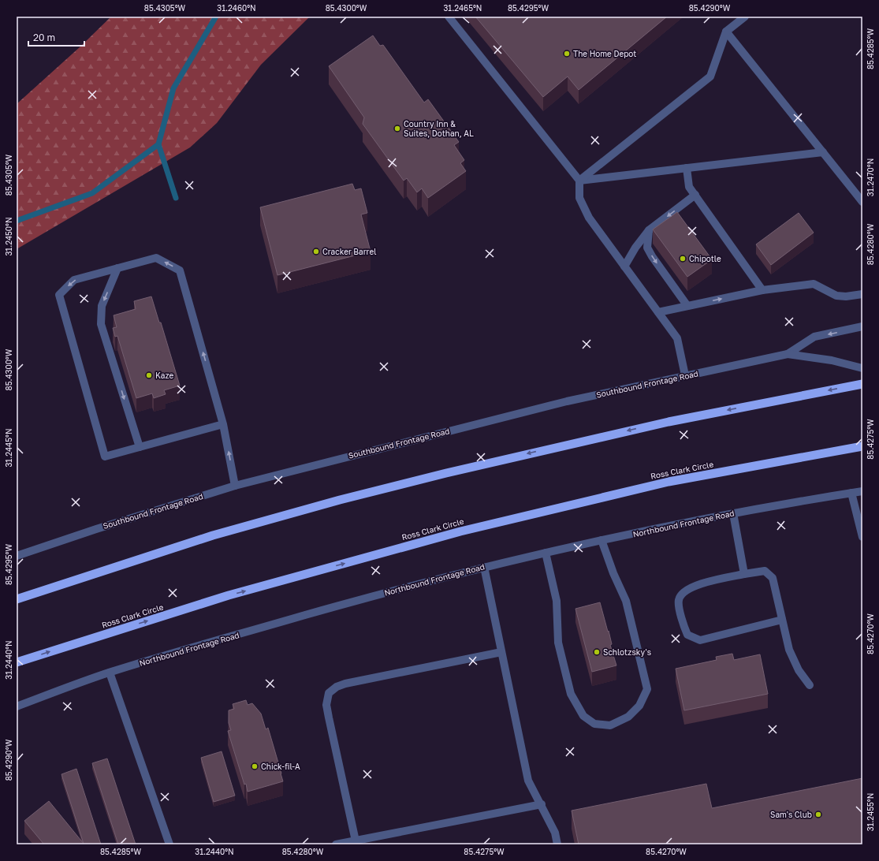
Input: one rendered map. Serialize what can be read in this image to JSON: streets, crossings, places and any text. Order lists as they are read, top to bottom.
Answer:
{
  "streets": {
    "highway": ["Ross Clark Circle"],
    "street": ["Southbound Frontage Road", "Northbound Frontage Road"]
  },
  "places": [
    "The Home Depot",
    "Country Inn & Suites, Dothan, AL",
    "Cracker Barrel",
    "Chipotle",
    "Kaze",
    "Schlotzsky's",
    "Chick-fil-A",
    "Sam's Club"
  ],
  "scale_bar": "20 m",
  "coordinates": [
    "85.4305°W",
    "31.2460°N",
    "85.4300°W",
    "31.2465°N",
    "85.4295°W",
    "85.4290°W",
    "85.4285°W",
    "31.2470°N",
    "31.2450°N",
    "85.4280°W",
    "85.4275°W",
    "31.2445°N",
    "85.4270°W",
    "31.2440°N",
    "31.2455°N"
  ]
}
